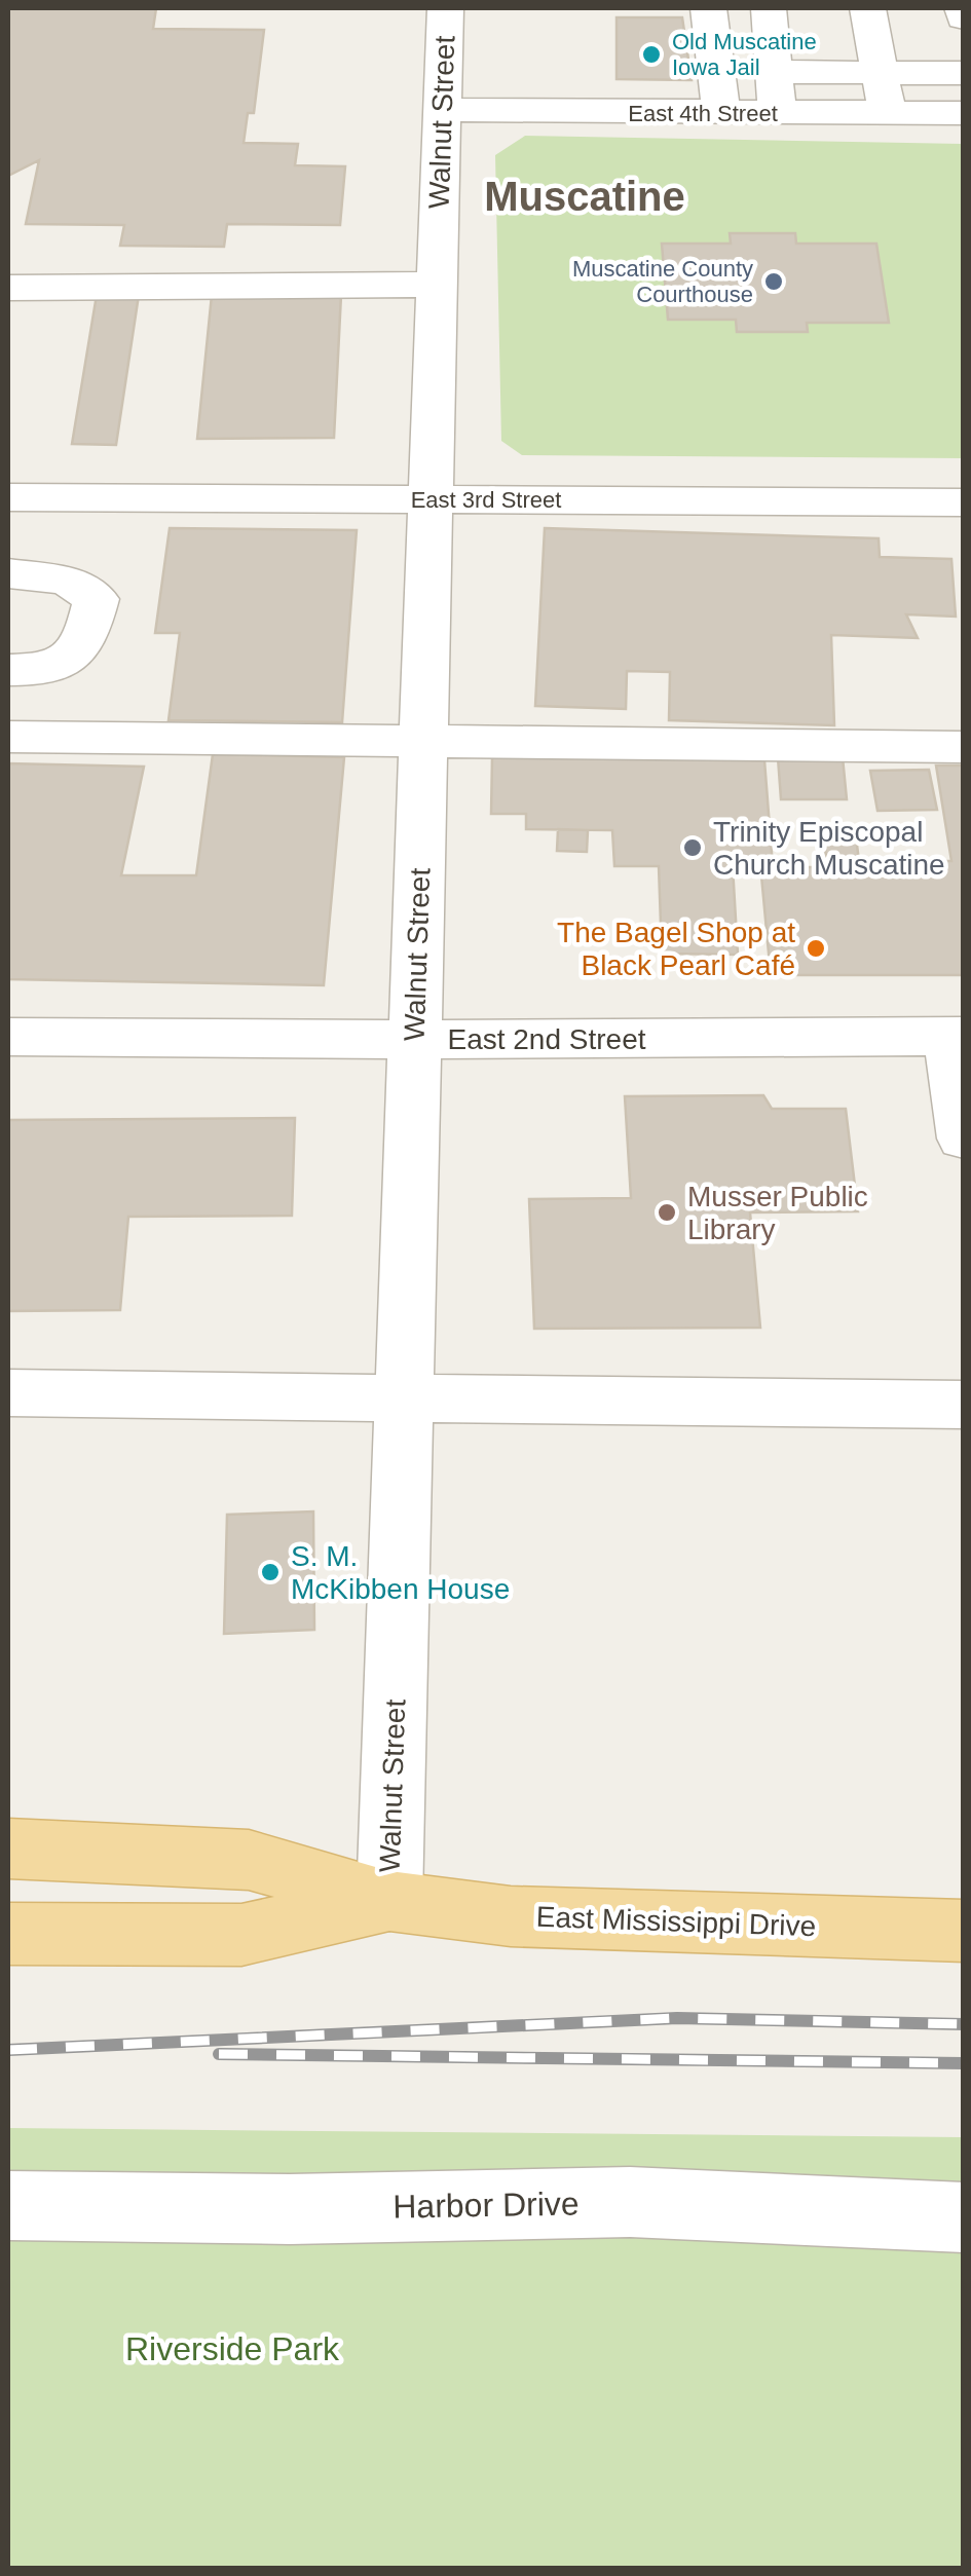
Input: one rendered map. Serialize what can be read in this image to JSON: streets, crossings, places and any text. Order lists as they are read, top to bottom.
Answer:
{
  "streets": {
    "main road": ["East Mississippi Drive"],
    "street": [
      "East 4th Street",
      "Walnut Street",
      "East 3rd Street",
      "East 2nd Street",
      "Harbor Drive"
    ]
  },
  "crossings": [
    ["East 4th Street", "Walnut Street"],
    ["Walnut Street", "East 3rd Street"],
    ["Walnut Street", "East 2nd Street"],
    ["Walnut Street", "East Mississippi Drive"]
  ],
  "districts": ["Muscatine"],
  "parks": ["Riverside Park"],
  "places": [
    "Old Muscatine Iowa Jail",
    "Muscatine County Courthouse",
    "Trinity Episcopal Church Muscatine",
    "The Bagel Shop at Black Pearl Café",
    "Musser Public Library",
    "S. M. McKibben House"
  ]
}
